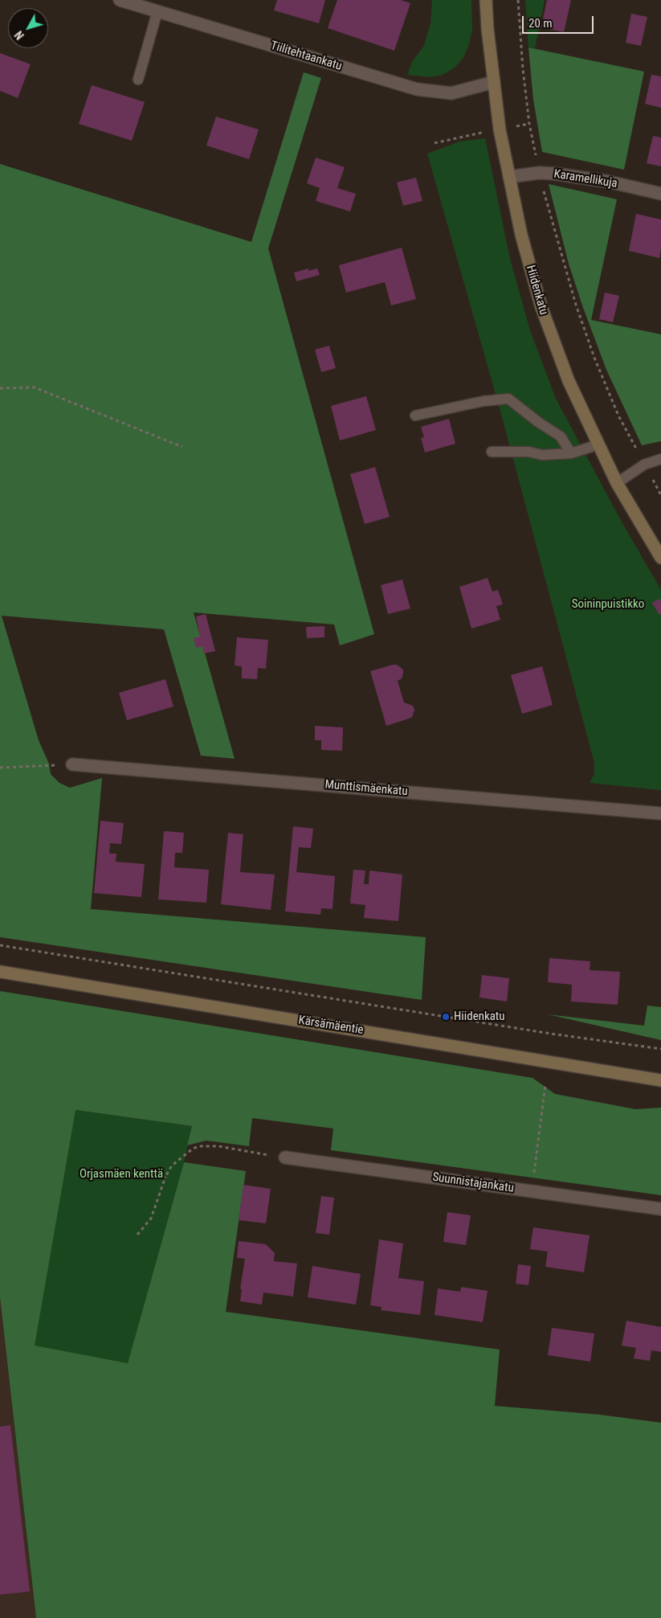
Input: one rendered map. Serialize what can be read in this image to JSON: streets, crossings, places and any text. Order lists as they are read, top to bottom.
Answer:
{
  "streets": {
    "street": [
      "Tiilitehtaankatu",
      "Karamellikuja",
      "Hiidenkatu",
      "Munttismäenkatu",
      "Kärsämäentie",
      "Suunnistajankatu"
    ]
  },
  "crossings": [
    ["Tiilitehtaankatu", "Hiidenkatu"],
    ["Karamellikuja", "Hiidenkatu"]
  ],
  "parks": ["Soininpuistikko", "Orjasmäen kenttä"],
  "places": ["Hiidenkatu"],
  "scale_bar": "20 m",
  "north": "bottom left"
}
